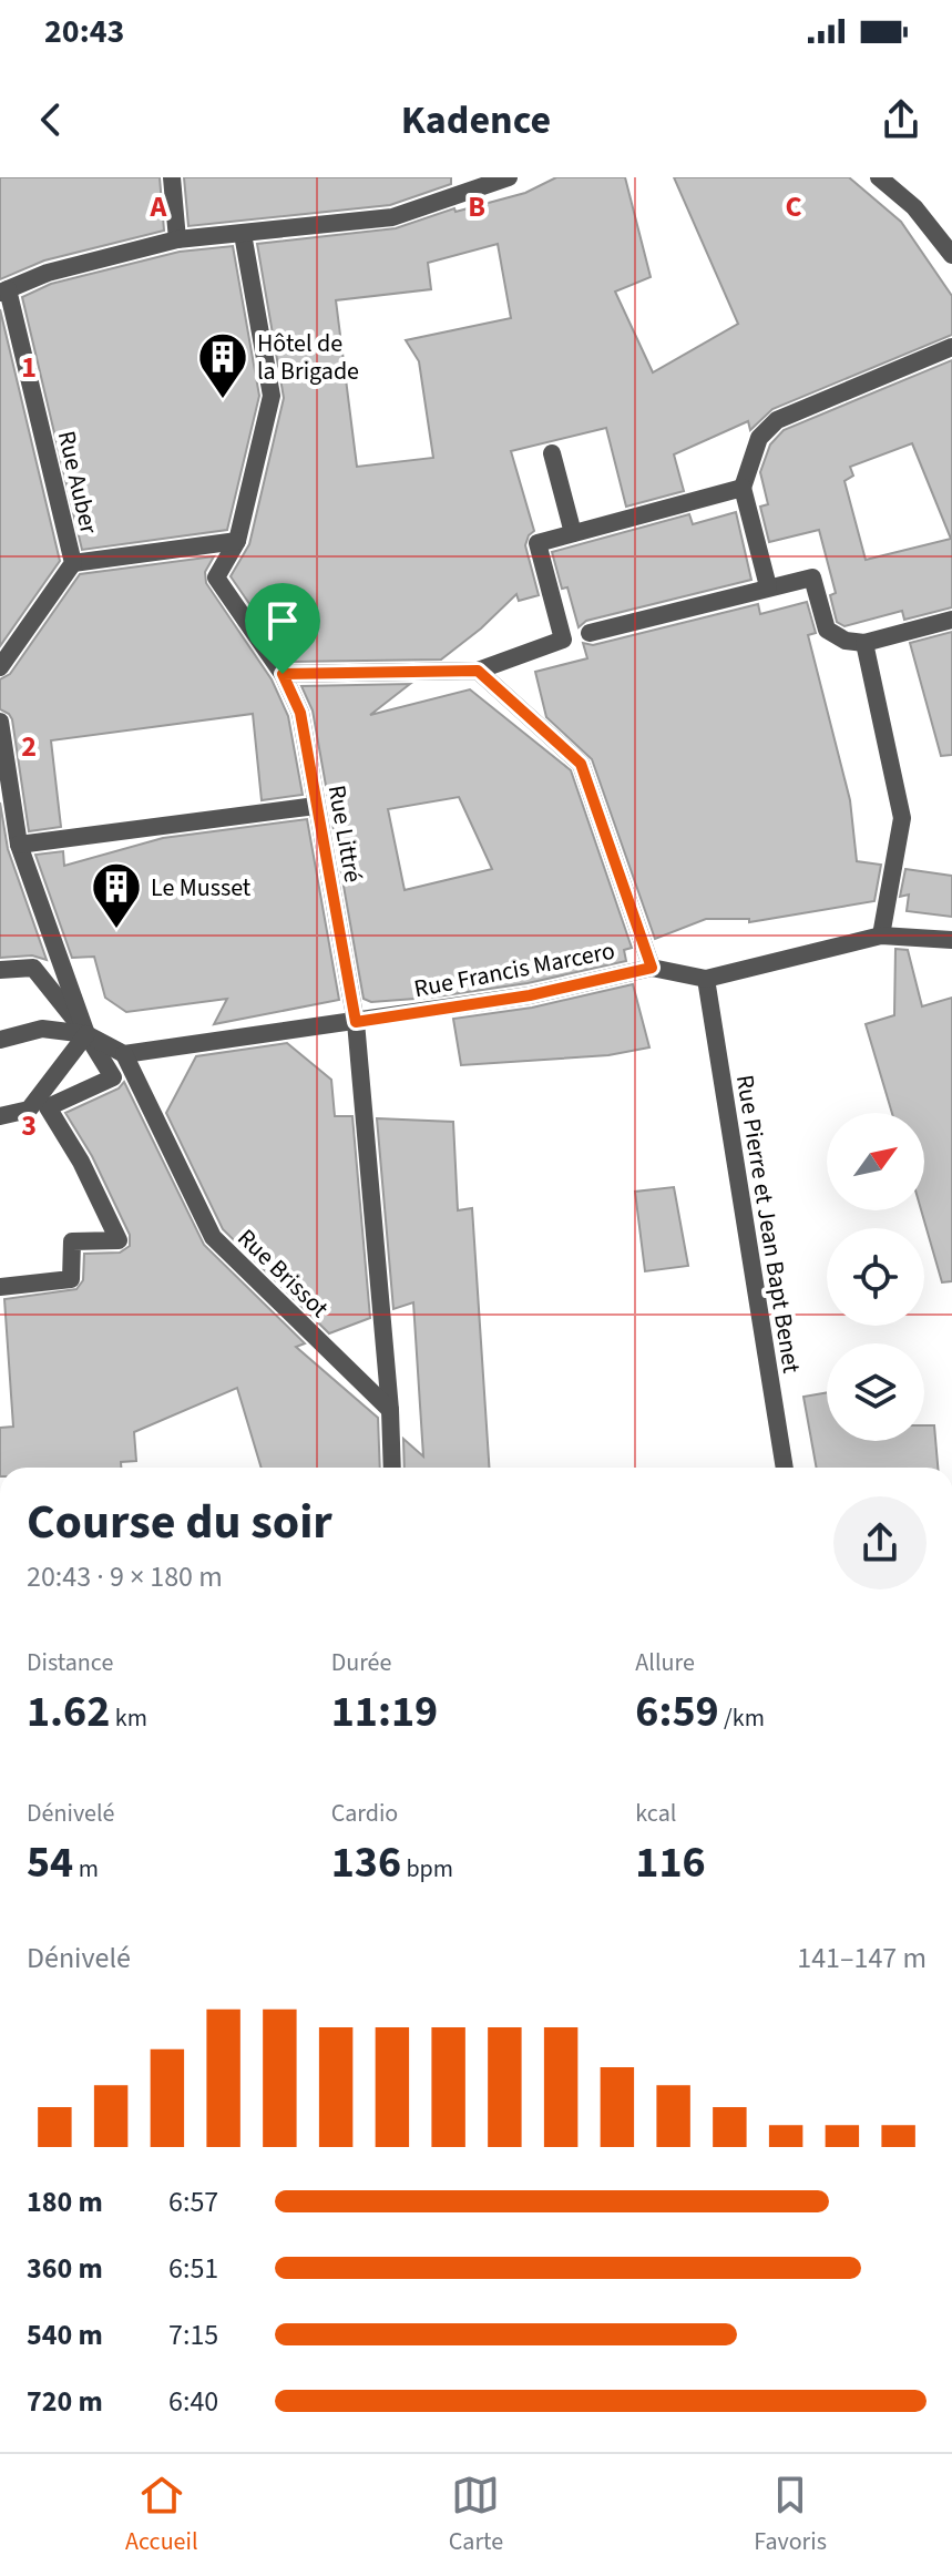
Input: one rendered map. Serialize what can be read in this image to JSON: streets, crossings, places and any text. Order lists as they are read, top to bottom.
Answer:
{
  "streets": {
    "street": [
      "Rue Auber",
      "Rue Littré",
      "Rue Francis Marcero",
      "Rue Pierre et Jean Bapt Benet",
      "Rue Brissot"
    ]
  },
  "crossings": [
    ["Rue Littré", "Rue Francis Marcero"],
    ["Rue Littré", "Rue Brissot"],
    ["Rue Francis Marcero", "Rue Pierre et Jean Bapt Benet"],
    ["Rue Francis Marcero", "Rue Brissot"]
  ],
  "places": {
    "building": ["Hôtel de la Brigade", "Le Musset"]
  },
  "north": "top right",
  "page": {
    "status": "20:43",
    "header": "Kadence",
    "heading": ["Course du soir", "20:43 · 9 × 180 m"],
    "stats": [
      ["Distance", "1.62 km"],
      ["Durée", "11:19"],
      ["Allure", "6:59 /km"],
      ["Dénivelé", "54 m"],
      ["Cardio", "136 bpm"],
      ["kcal", "116"]
    ],
    "chart": ["Dénivelé", "141–147 m"],
    "list": [
      {
        "name": "180 m",
        "note": "6:57"
      },
      {
        "name": "360 m",
        "note": "6:51"
      },
      {
        "name": "540 m",
        "note": "7:15"
      },
      {
        "name": "720 m",
        "note": "6:40"
      }
    ],
    "tabs": ["Accueil", "Carte", "Favoris"]
  },
  "grid": {
    "columns": ["A", "B", "C"],
    "rows": ["1", "2", "3"]
  }
}
